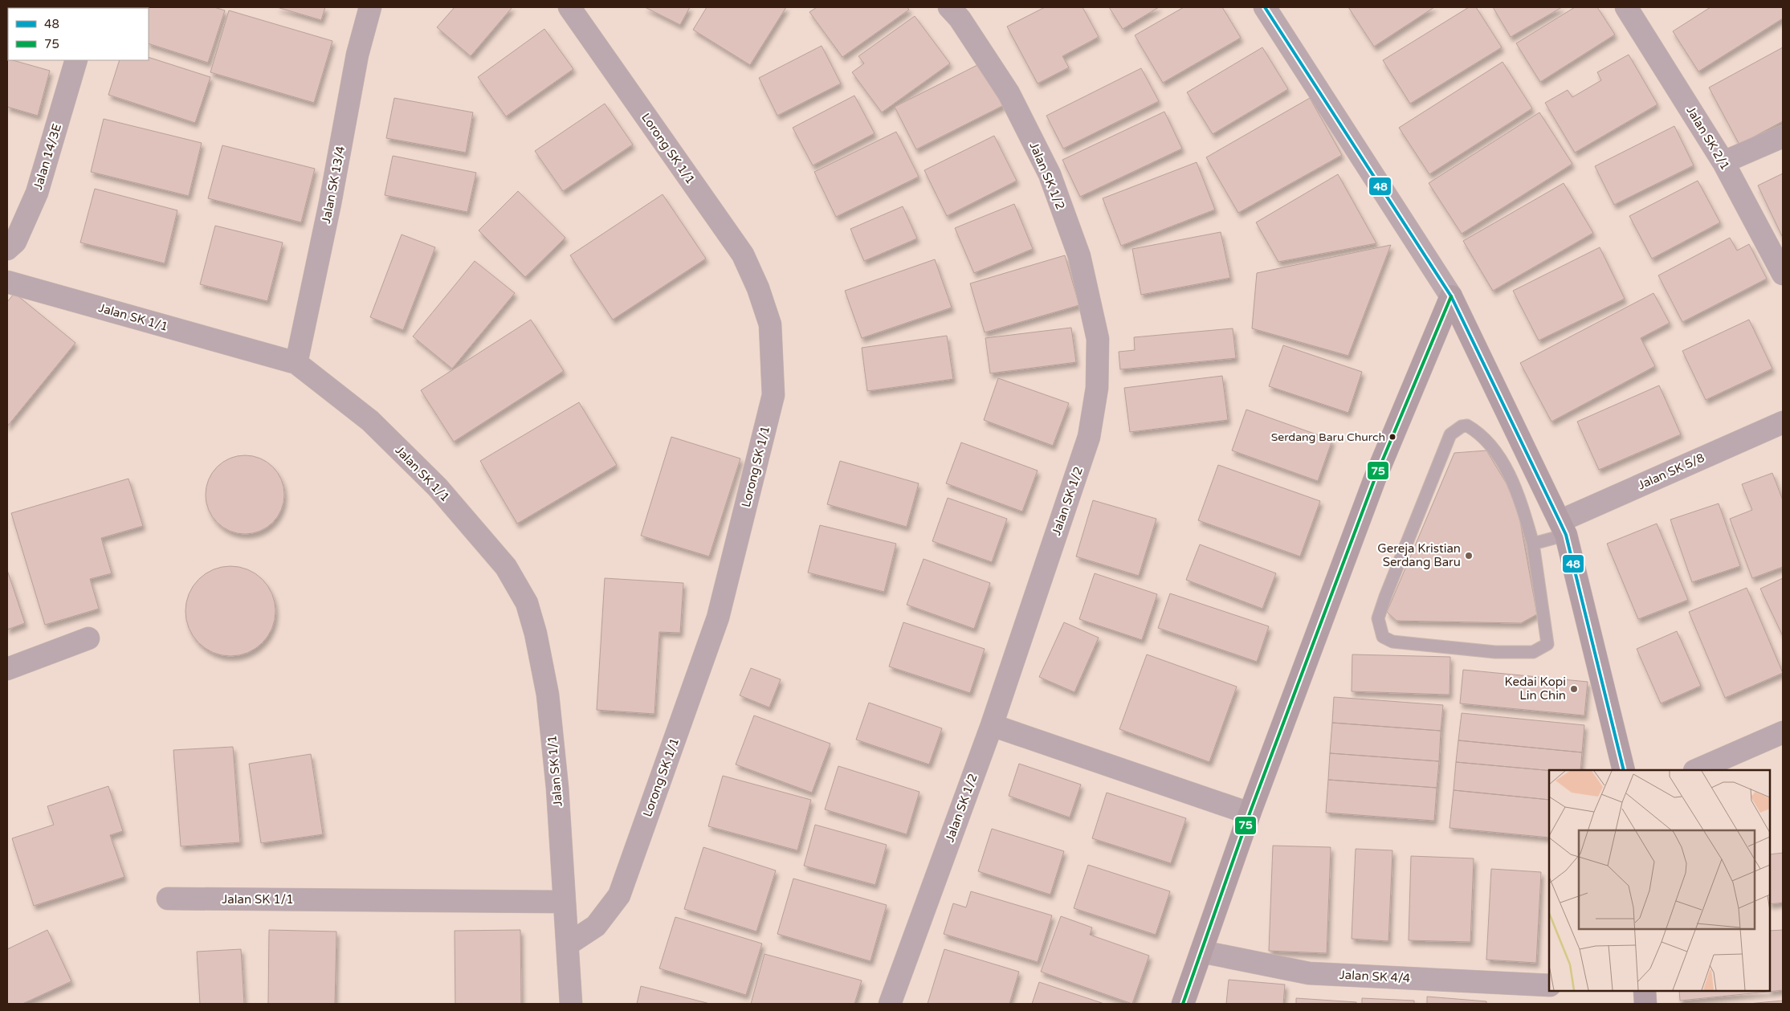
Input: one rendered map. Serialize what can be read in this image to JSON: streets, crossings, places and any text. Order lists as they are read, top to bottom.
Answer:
{
  "streets": {
    "street": [
      "Jalan SK 2/1",
      "Lorong SK 1/1",
      "Jalan 14/3E",
      "Jalan SK 1/2",
      "Jalan SK 13/4",
      "Jalan SK 1/1",
      "Jalan SK 5/8",
      "Jalan SK 4/4"
    ]
  },
  "crossings": [
    ["Lorong SK 1/1", "Jalan SK 1/1"],
    ["Jalan SK 13/4", "Jalan SK 1/1"]
  ],
  "places": ["Serdang Baru Church", "Gereja Kristian Serdang Baru", "Kedai Kopi Lin Chin"],
  "lines": ["transit line 48", "transit line 75"],
  "legend": ["48", "75"]
}
